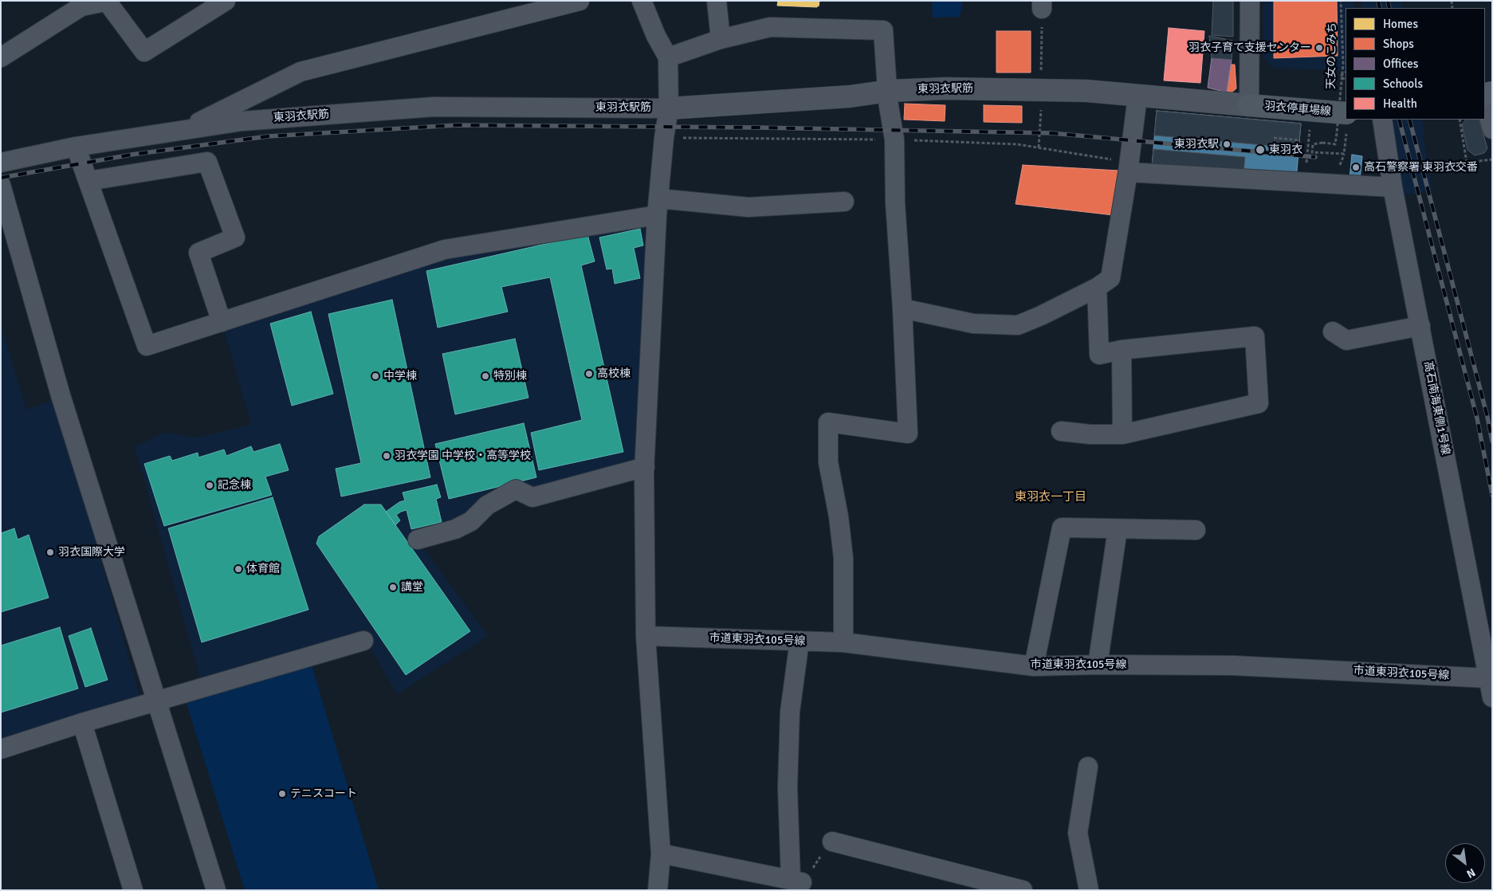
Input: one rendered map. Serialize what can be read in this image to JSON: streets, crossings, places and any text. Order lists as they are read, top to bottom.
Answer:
{
  "streets": {
    "main road": ["羽衣停車場線"],
    "street": ["東羽衣駅筋", "高石南海東側1号線", "市道東羽衣105号線"],
    "path": ["天女のこみち"]
  },
  "crossings": [
    ["東羽衣駅筋", "羽衣停車場線"],
    ["高石南海東側1号線", "市道東羽衣105号線"]
  ],
  "districts": ["東羽衣一丁目"],
  "places": [
    "羽衣子育て支援センター",
    "東羽衣駅",
    "東羽衣",
    "高石警察署 東羽衣交番",
    "高校棟",
    "中学棟",
    "特別棟",
    "羽衣学園 中学校・高等学校",
    "記念棟",
    "羽衣国際大学",
    "体育館",
    "講堂",
    "テニスコート"
  ],
  "legend": [
    "Homes",
    "Shops",
    "Offices",
    "Schools",
    "Health"
  ],
  "north": "bottom right"
}
